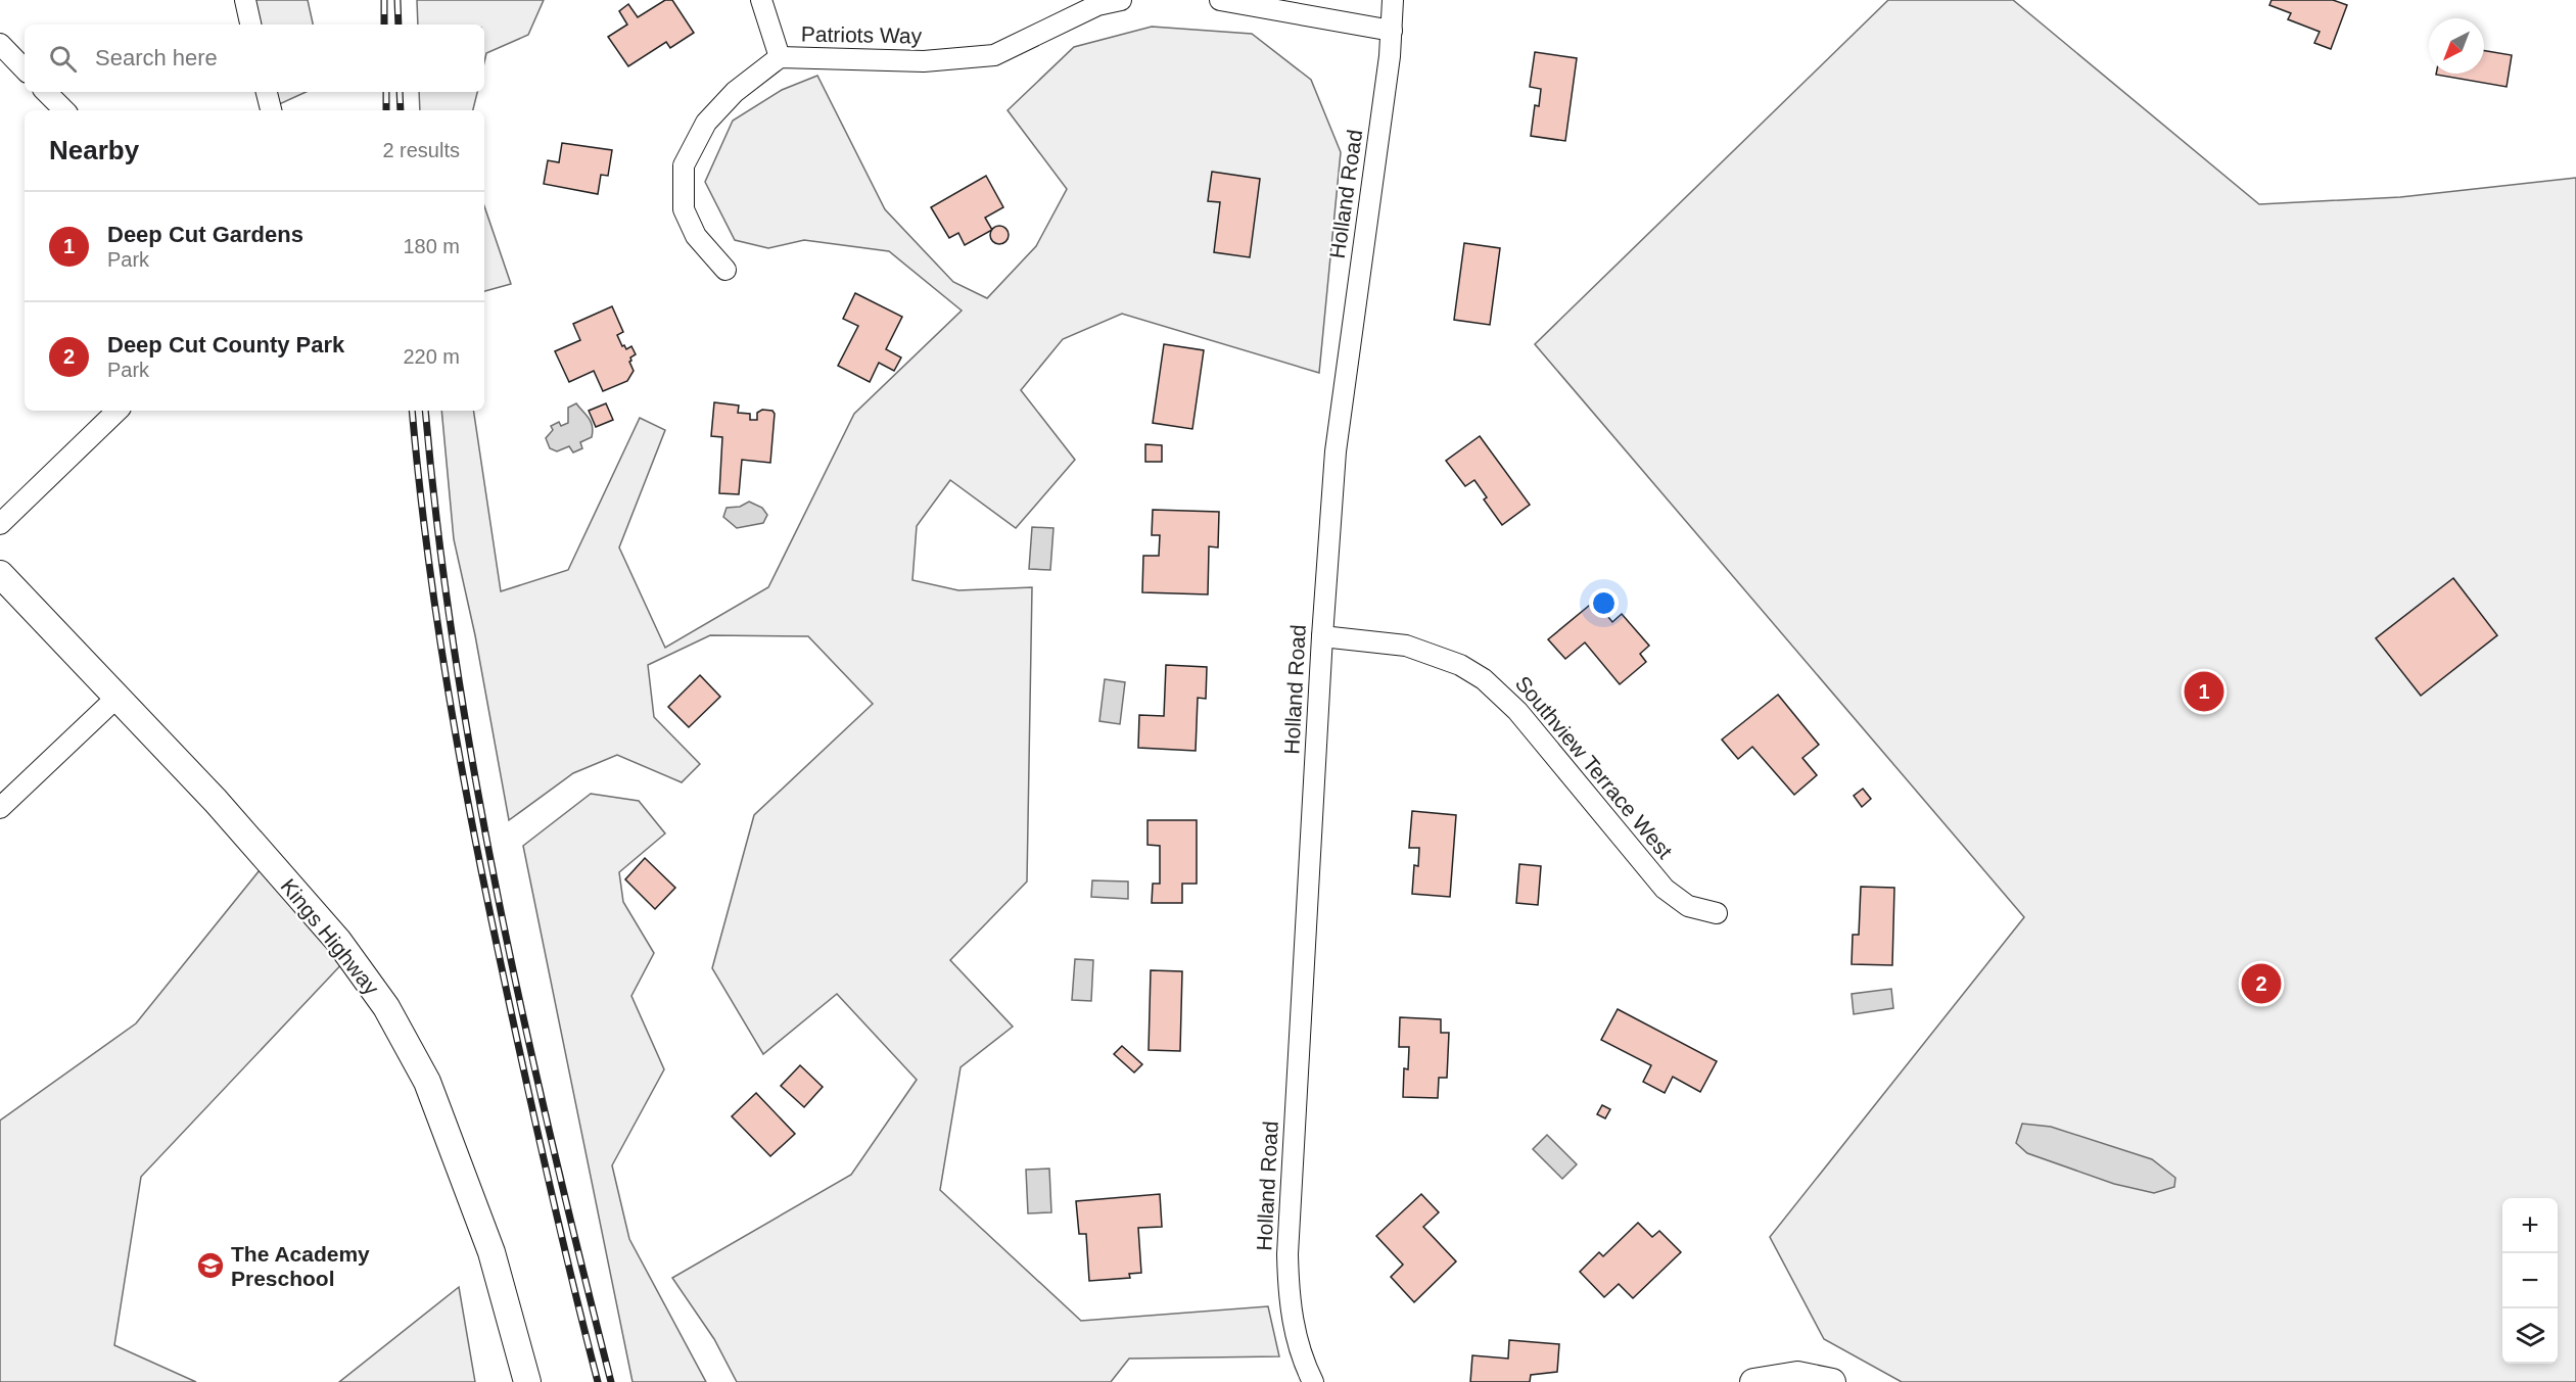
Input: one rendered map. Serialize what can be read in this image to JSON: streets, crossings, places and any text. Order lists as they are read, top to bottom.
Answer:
{
  "streets": {
    "street": [
      "Patriots Way",
      "Holland Road",
      "Southview Terrace West",
      "Kings Highway"
    ]
  },
  "crossings": [
    ["Holland Road", "Southview Terrace West"]
  ],
  "places": {
    "school or university": ["The Academy Preschool"]
  },
  "north": "bottom left",
  "page": {
    "search": "Search here",
    "heading": ["Nearby", "2 results"],
    "list": [
      {
        "mark": "1",
        "name": "Deep Cut Gardens",
        "note": "Park",
        "value": "180 m"
      },
      {
        "mark": "2",
        "name": "Deep Cut County Park",
        "note": "Park",
        "value": "220 m"
      }
    ],
    "pins": ["1", "2"],
    "map_buttons": ["+", "−"]
  }
}
